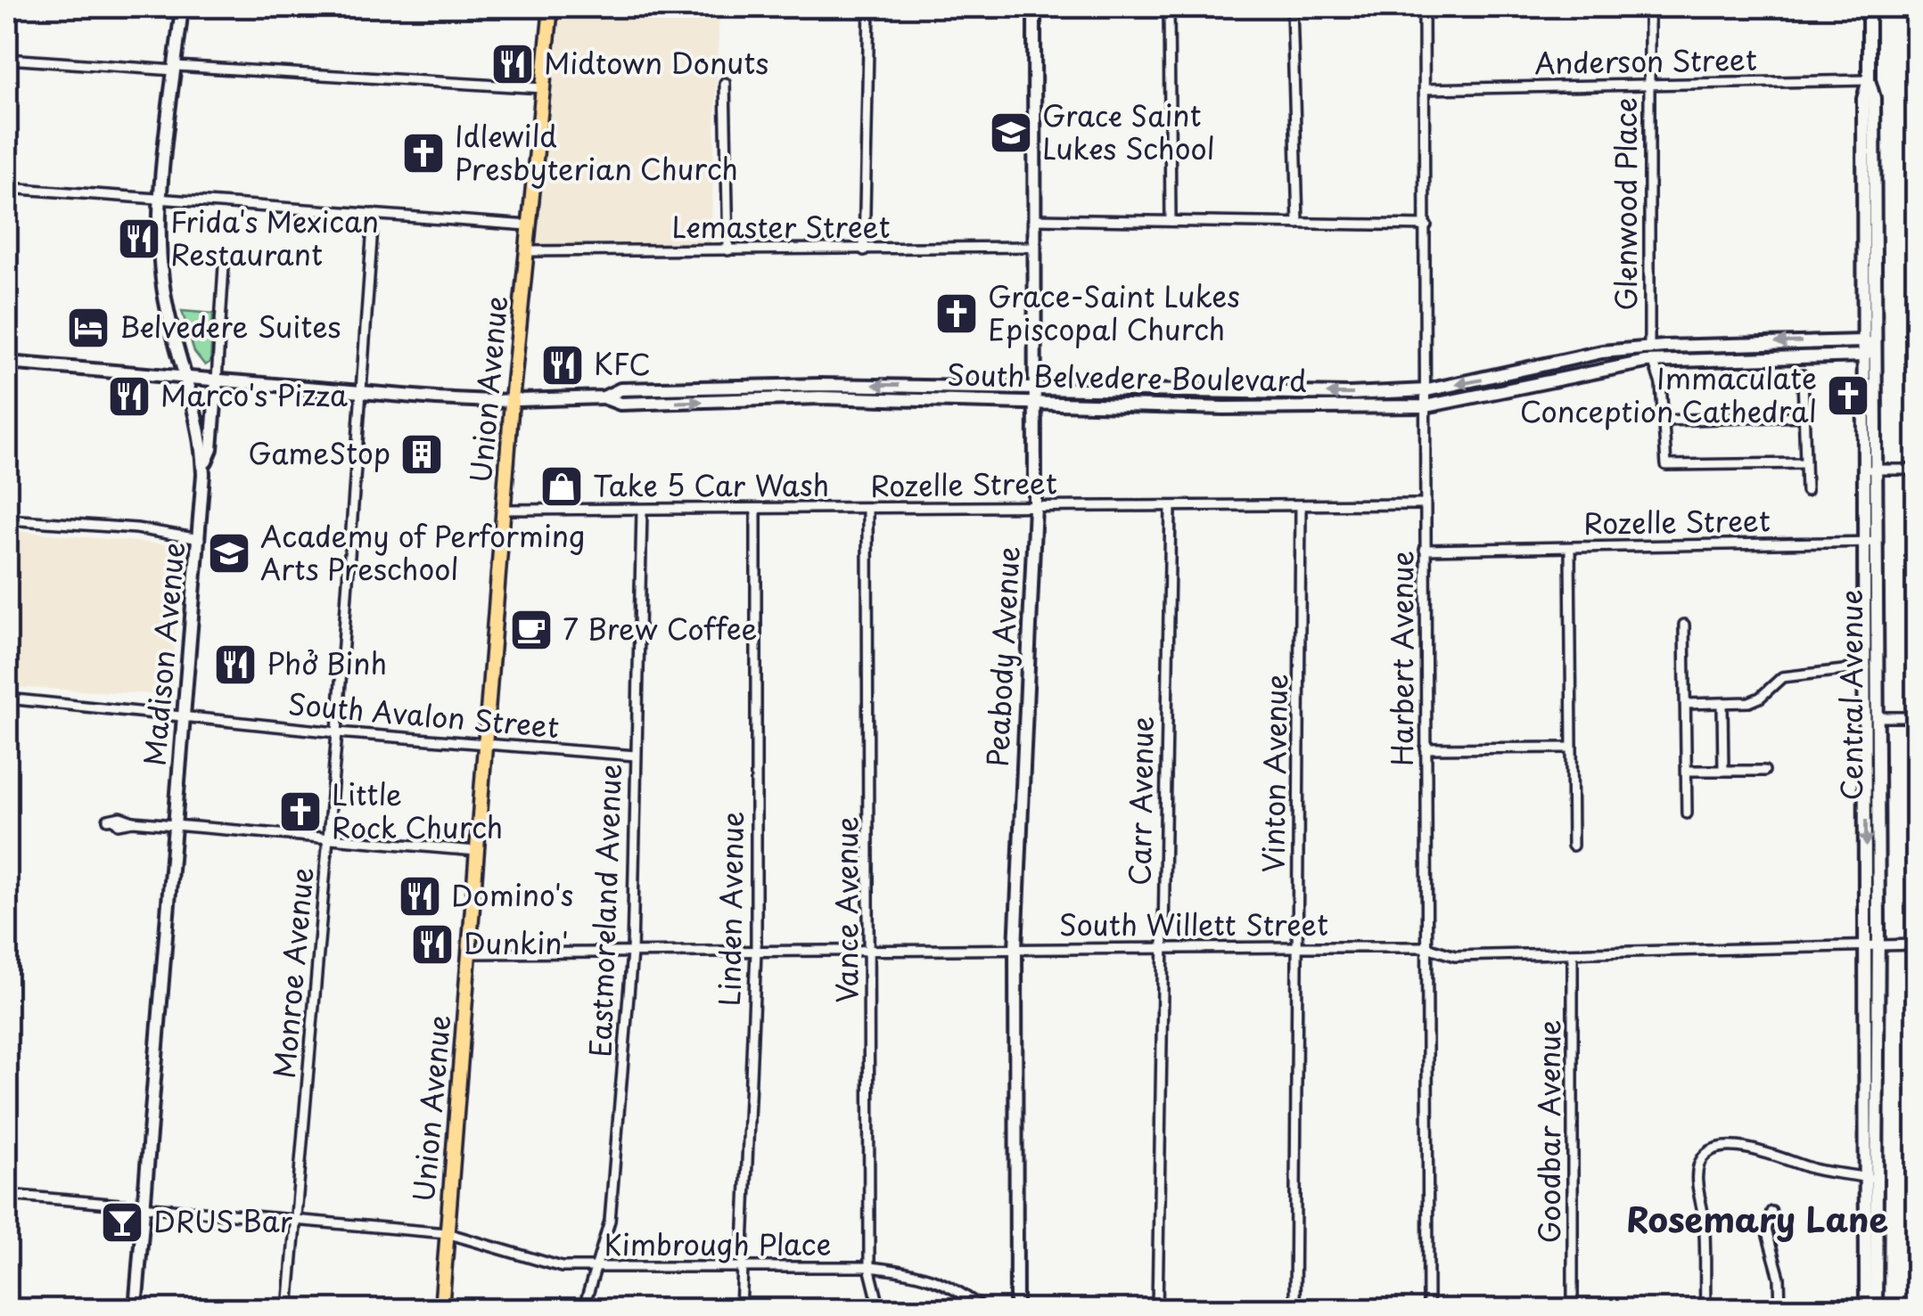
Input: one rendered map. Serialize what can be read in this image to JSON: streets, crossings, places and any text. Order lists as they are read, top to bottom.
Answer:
{
  "streets": {
    "main road": ["Union Avenue"],
    "street": [
      "Anderson Street",
      "Glenwood Place",
      "Lemaster Street",
      "South Belvedere Boulevard",
      "Rozelle Street",
      "Madison Avenue",
      "Peabody Avenue",
      "Harbert Avenue",
      "Central Avenue",
      "South Avalon Street",
      "Vinton Avenue",
      "Carr Avenue",
      "Linden Avenue",
      "Vance Avenue",
      "Eastmoreland Avenue",
      "South Willett Street",
      "Monroe Avenue",
      "Goodbar Avenue",
      "Kimbrough Place"
    ]
  },
  "crossings": [
    ["Anderson Street", "Glenwood Place"],
    ["Anderson Street", "Harbert Avenue"],
    ["Anderson Street", "Central Avenue"],
    ["Glenwood Place", "South Belvedere Boulevard"],
    ["Lemaster Street", "Union Avenue"],
    ["Lemaster Street", "Peabody Avenue"],
    ["South Belvedere Boulevard", "Union Avenue"],
    ["South Belvedere Boulevard", "Madison Avenue"],
    ["South Belvedere Boulevard", "Peabody Avenue"],
    ["South Belvedere Boulevard", "Harbert Avenue"],
    ["South Belvedere Boulevard", "Central Avenue"],
    ["South Belvedere Boulevard", "Monroe Avenue"],
    ["Union Avenue", "Rozelle Street"],
    ["Union Avenue", "South Avalon Street"],
    ["Union Avenue", "South Willett Street"],
    ["Union Avenue", "Kimbrough Place"],
    ["Rozelle Street", "Peabody Avenue"],
    ["Rozelle Street", "Harbert Avenue"],
    ["Rozelle Street", "Central Avenue"],
    ["Rozelle Street", "Vinton Avenue"],
    ["Rozelle Street", "Carr Avenue"],
    ["Rozelle Street", "Linden Avenue"],
    ["Rozelle Street", "Vance Avenue"],
    ["Rozelle Street", "Eastmoreland Avenue"],
    ["Madison Avenue", "South Avalon Street"],
    ["Madison Avenue", "Kimbrough Place"],
    ["Peabody Avenue", "South Willett Street"],
    ["Harbert Avenue", "South Willett Street"],
    ["Central Avenue", "South Willett Street"],
    ["South Avalon Street", "Eastmoreland Avenue"],
    ["South Avalon Street", "Monroe Avenue"],
    ["Vinton Avenue", "South Willett Street"],
    ["Carr Avenue", "South Willett Street"],
    ["Linden Avenue", "South Willett Street"],
    ["Linden Avenue", "Kimbrough Place"],
    ["Vance Avenue", "South Willett Street"],
    ["Vance Avenue", "Kimbrough Place"],
    ["Eastmoreland Avenue", "South Willett Street"],
    ["Eastmoreland Avenue", "Kimbrough Place"],
    ["South Willett Street", "Goodbar Avenue"],
    ["Monroe Avenue", "Kimbrough Place"]
  ],
  "districts": ["Rosemary Lane"],
  "places": {
    "restaurant": [
      "Midtown Donuts",
      "Frida's Mexican Restaurant",
      "KFC",
      "Marco's Pizza",
      "Phở Binh",
      "Domino's",
      "Dunkin'"
    ],
    "school or university": ["Grace Saint Lukes School", "Academy of Performing Arts Preschool"],
    "church": [
      "Idlewild Presbyterian Church",
      "Grace-Saint Lukes Episcopal Church",
      "Immaculate Conception Cathedral",
      "Little Rock Church"
    ],
    "hotel": ["Belvedere Suites"],
    "building": ["GameStop"],
    "shop": ["Take 5 Car Wash"],
    "cafe": ["7 Brew Coffee"],
    "bar": ["DRUS Bar"]
  }
}
